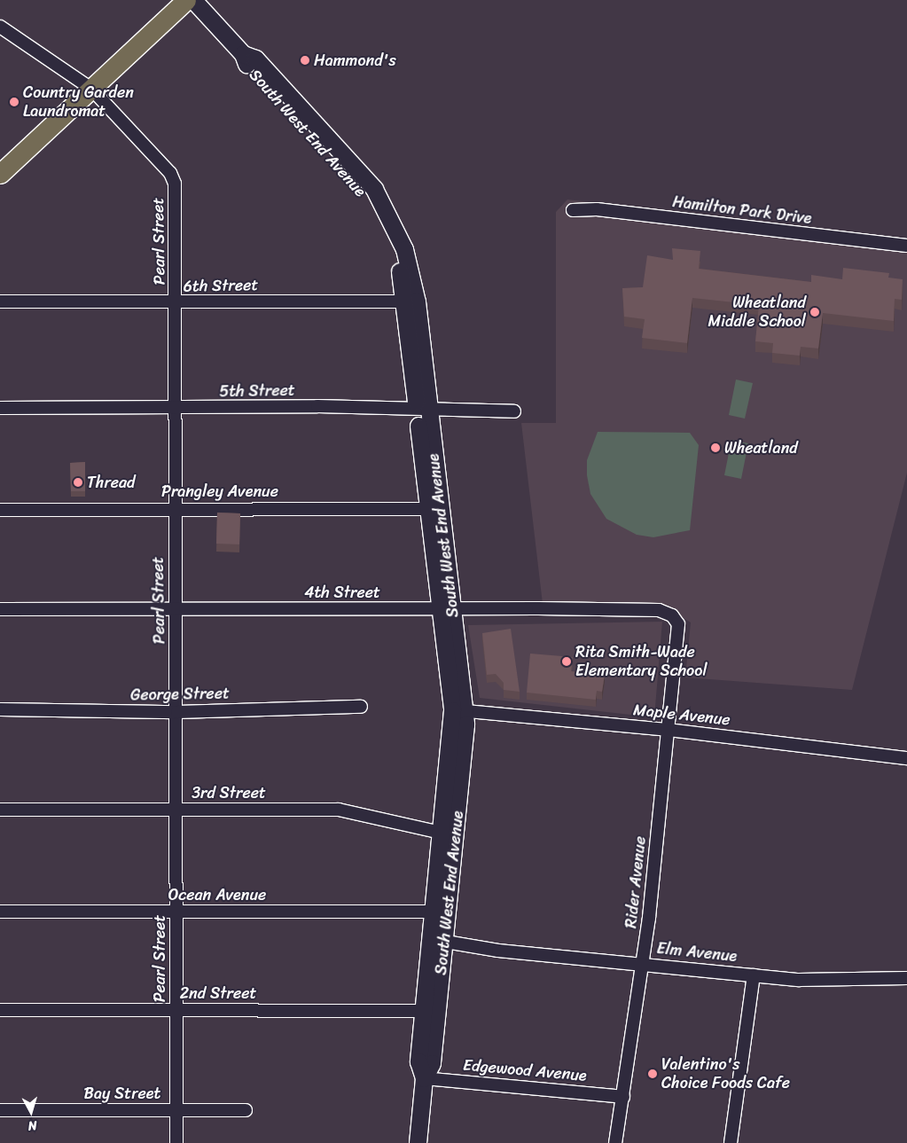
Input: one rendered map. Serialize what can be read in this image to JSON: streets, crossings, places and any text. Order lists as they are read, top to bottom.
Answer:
{
  "streets": {
    "main road": ["South West End Avenue"],
    "street": [
      "Hamilton Park Drive",
      "Pearl Street",
      "6th Street",
      "5th Street",
      "Prangley Avenue",
      "4th Street",
      "George Street",
      "Maple Avenue",
      "3rd Street",
      "Rider Avenue",
      "Ocean Avenue",
      "Elm Avenue",
      "2nd Street",
      "Edgewood Avenue",
      "Bay Street"
    ]
  },
  "crossings": [
    ["South West End Avenue", "6th Street"],
    ["South West End Avenue", "5th Street"],
    ["South West End Avenue", "Prangley Avenue"],
    ["South West End Avenue", "4th Street"],
    ["South West End Avenue", "Maple Avenue"],
    ["South West End Avenue", "3rd Street"],
    ["South West End Avenue", "Ocean Avenue"],
    ["South West End Avenue", "Elm Avenue"],
    ["South West End Avenue", "2nd Street"],
    ["South West End Avenue", "Edgewood Avenue"],
    ["Pearl Street", "6th Street"],
    ["Pearl Street", "5th Street"],
    ["Pearl Street", "Prangley Avenue"],
    ["Pearl Street", "4th Street"],
    ["Pearl Street", "George Street"],
    ["Pearl Street", "3rd Street"],
    ["Pearl Street", "Ocean Avenue"],
    ["Pearl Street", "2nd Street"],
    ["Pearl Street", "Bay Street"],
    ["4th Street", "Rider Avenue"],
    ["Maple Avenue", "Rider Avenue"],
    ["Rider Avenue", "Elm Avenue"],
    ["Rider Avenue", "Edgewood Avenue"]
  ],
  "places": [
    "Hammond's",
    "Country Garden Laundromat",
    "Wheatland Middle School",
    "Wheatland",
    "Thread",
    "Rita Smith-Wade Elementary School",
    "Valentino's Choice Foods Cafe"
  ],
  "north": "bottom"
}
